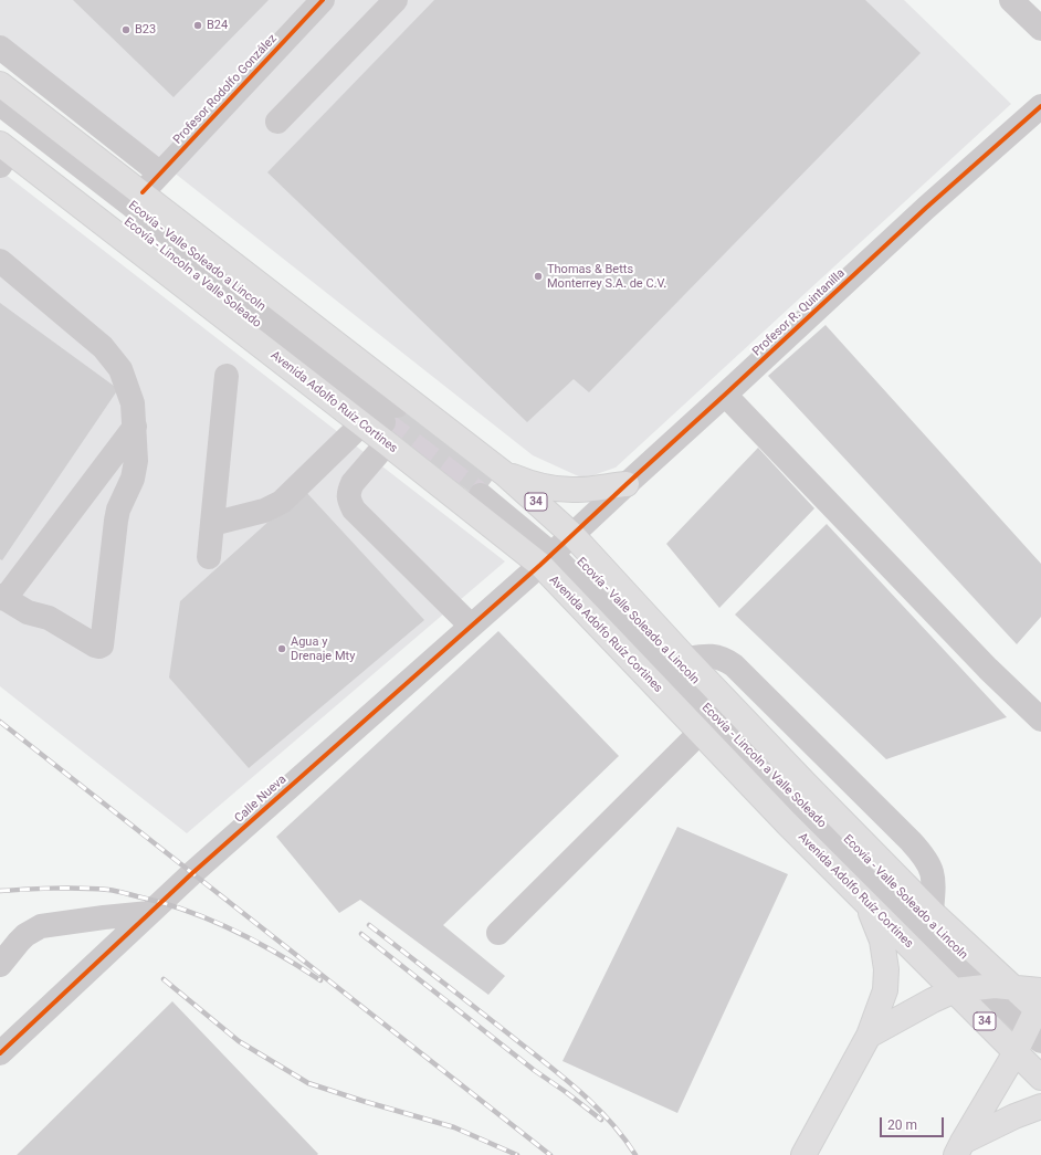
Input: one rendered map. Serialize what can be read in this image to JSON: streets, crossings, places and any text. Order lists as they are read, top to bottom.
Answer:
{
  "streets": {
    "main road": ["Avenida Adolfo Ruíz Cortines", "34"],
    "street": [
      "Profesor Rodolfo González",
      "Ecovía - Valle Soleado a Lincoln",
      "Ecovía - Lincoln a Valle Soleado",
      "Profesor R. Quintanilla",
      "Calle Nueva"
    ]
  },
  "crossings": [
    ["Profesor Rodolfo González", "Avenida Adolfo Ruíz Cortines"],
    ["Ecovía - Valle Soleado a Lincoln", "Ecovía - Lincoln a Valle Soleado"],
    ["Ecovía - Valle Soleado a Lincoln", "Profesor R. Quintanilla"],
    ["Ecovía - Valle Soleado a Lincoln", "Avenida Adolfo Ruíz Cortines"],
    ["Ecovía - Valle Soleado a Lincoln", "Calle Nueva"],
    ["Ecovía - Lincoln a Valle Soleado", "Avenida Adolfo Ruíz Cortines"],
    ["Profesor R. Quintanilla", "Avenida Adolfo Ruíz Cortines"],
    ["Profesor R. Quintanilla", "Calle Nueva"],
    ["Avenida Adolfo Ruíz Cortines", "Calle Nueva"]
  ],
  "places": [
    "B24",
    "B23",
    "Thomas & Betts Monterrey S.A. de C.V.",
    "Agua y Drenaje Mty"
  ],
  "scale_bar": "20 m"
}
